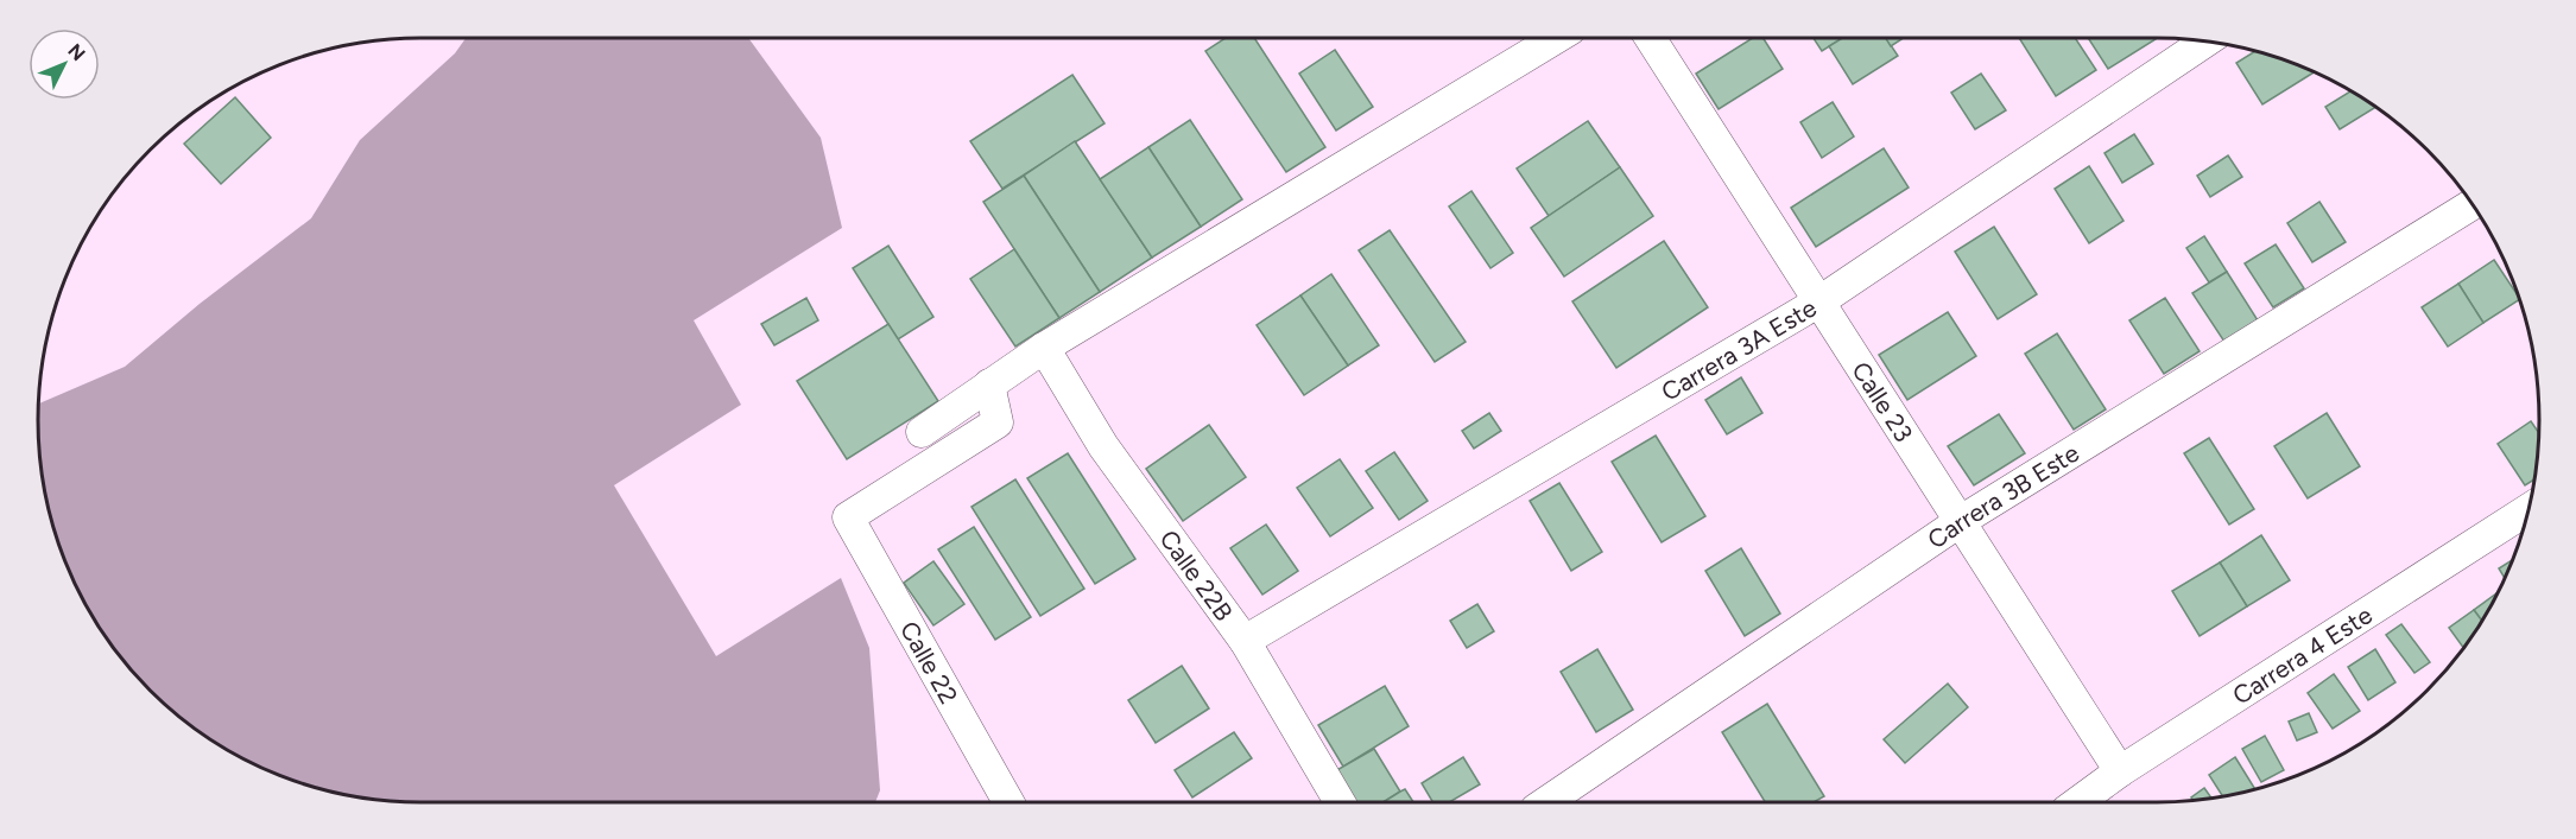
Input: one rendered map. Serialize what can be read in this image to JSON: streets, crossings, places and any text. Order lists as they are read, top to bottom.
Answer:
{
  "streets": {
    "street": [
      "Carrera 3A Este",
      "Calle 23",
      "Carrera 3B Este",
      "Calle 22B",
      "Carrera 4 Este",
      "Calle 22"
    ]
  },
  "crossings": [
    ["Carrera 3A Este", "Calle 23"],
    ["Carrera 3A Este", "Calle 22B"],
    ["Calle 23", "Carrera 3B Este"],
    ["Calle 23", "Carrera 4 Este"]
  ],
  "north": "top right"
}
